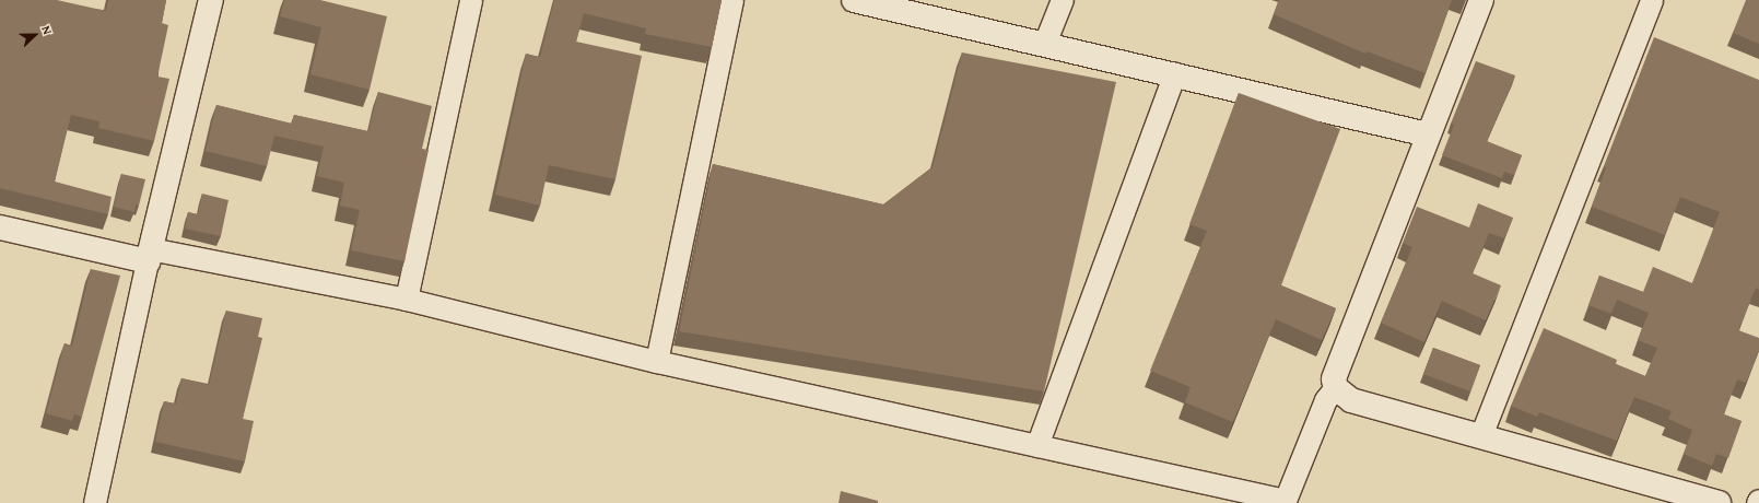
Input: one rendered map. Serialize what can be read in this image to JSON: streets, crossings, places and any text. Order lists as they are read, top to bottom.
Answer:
{
  "north": "right"
}
